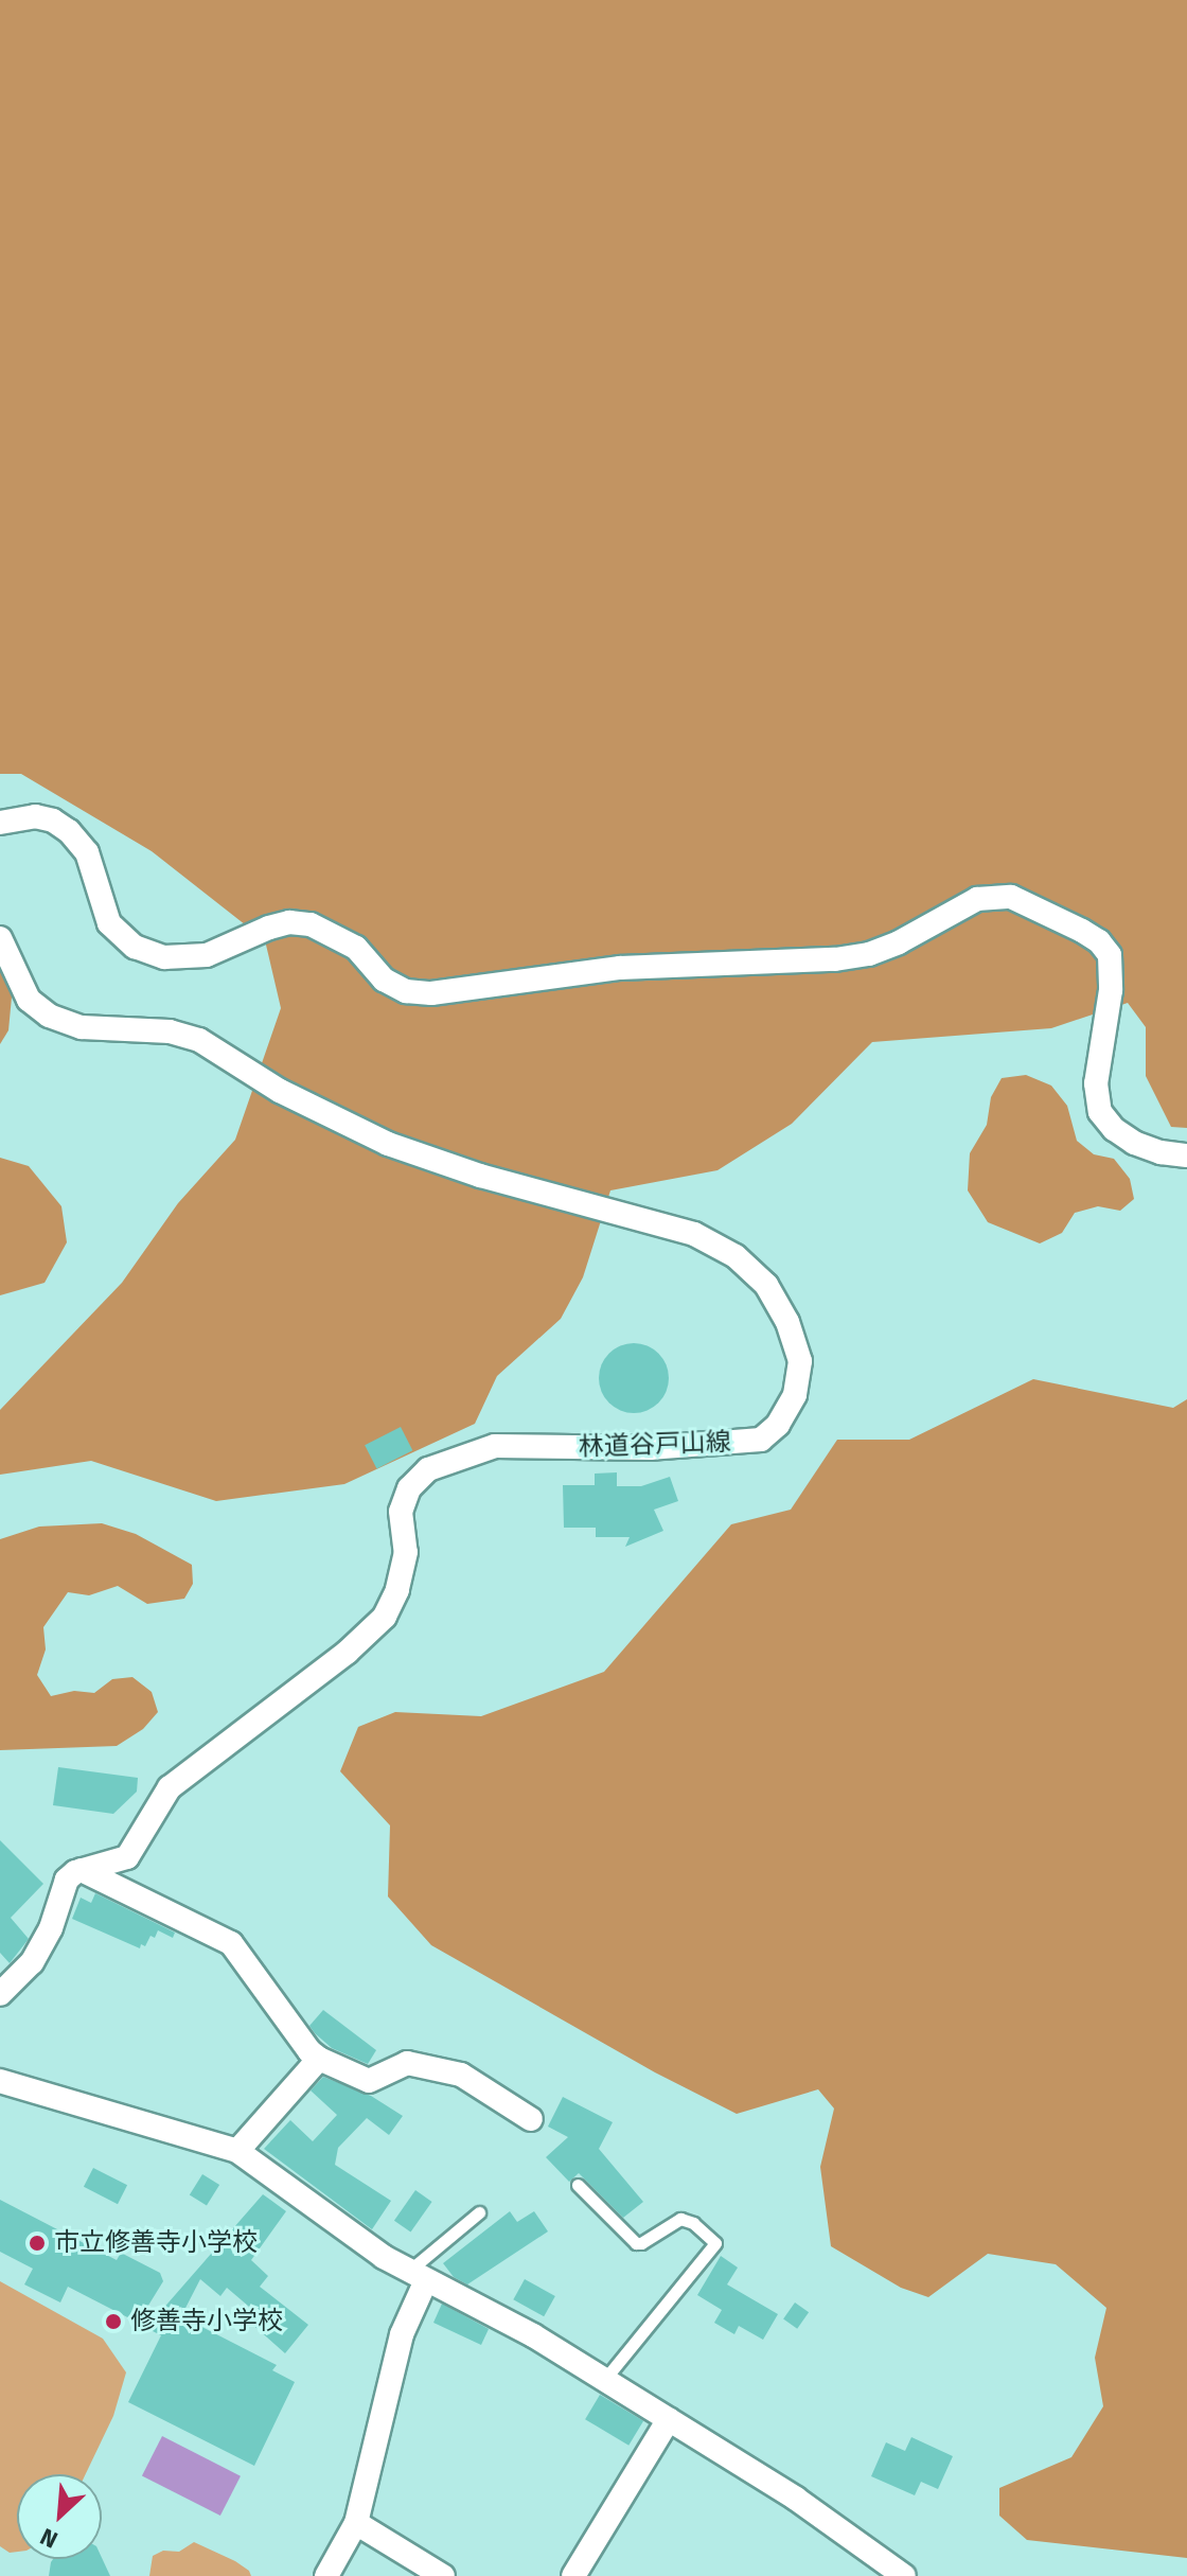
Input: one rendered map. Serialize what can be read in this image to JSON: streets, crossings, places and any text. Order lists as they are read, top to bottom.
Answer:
{
  "streets": {
    "street": ["林道谷戸山線"]
  },
  "places": ["市立修善寺小学校", "修善寺小学校"],
  "north": "bottom left"
}
